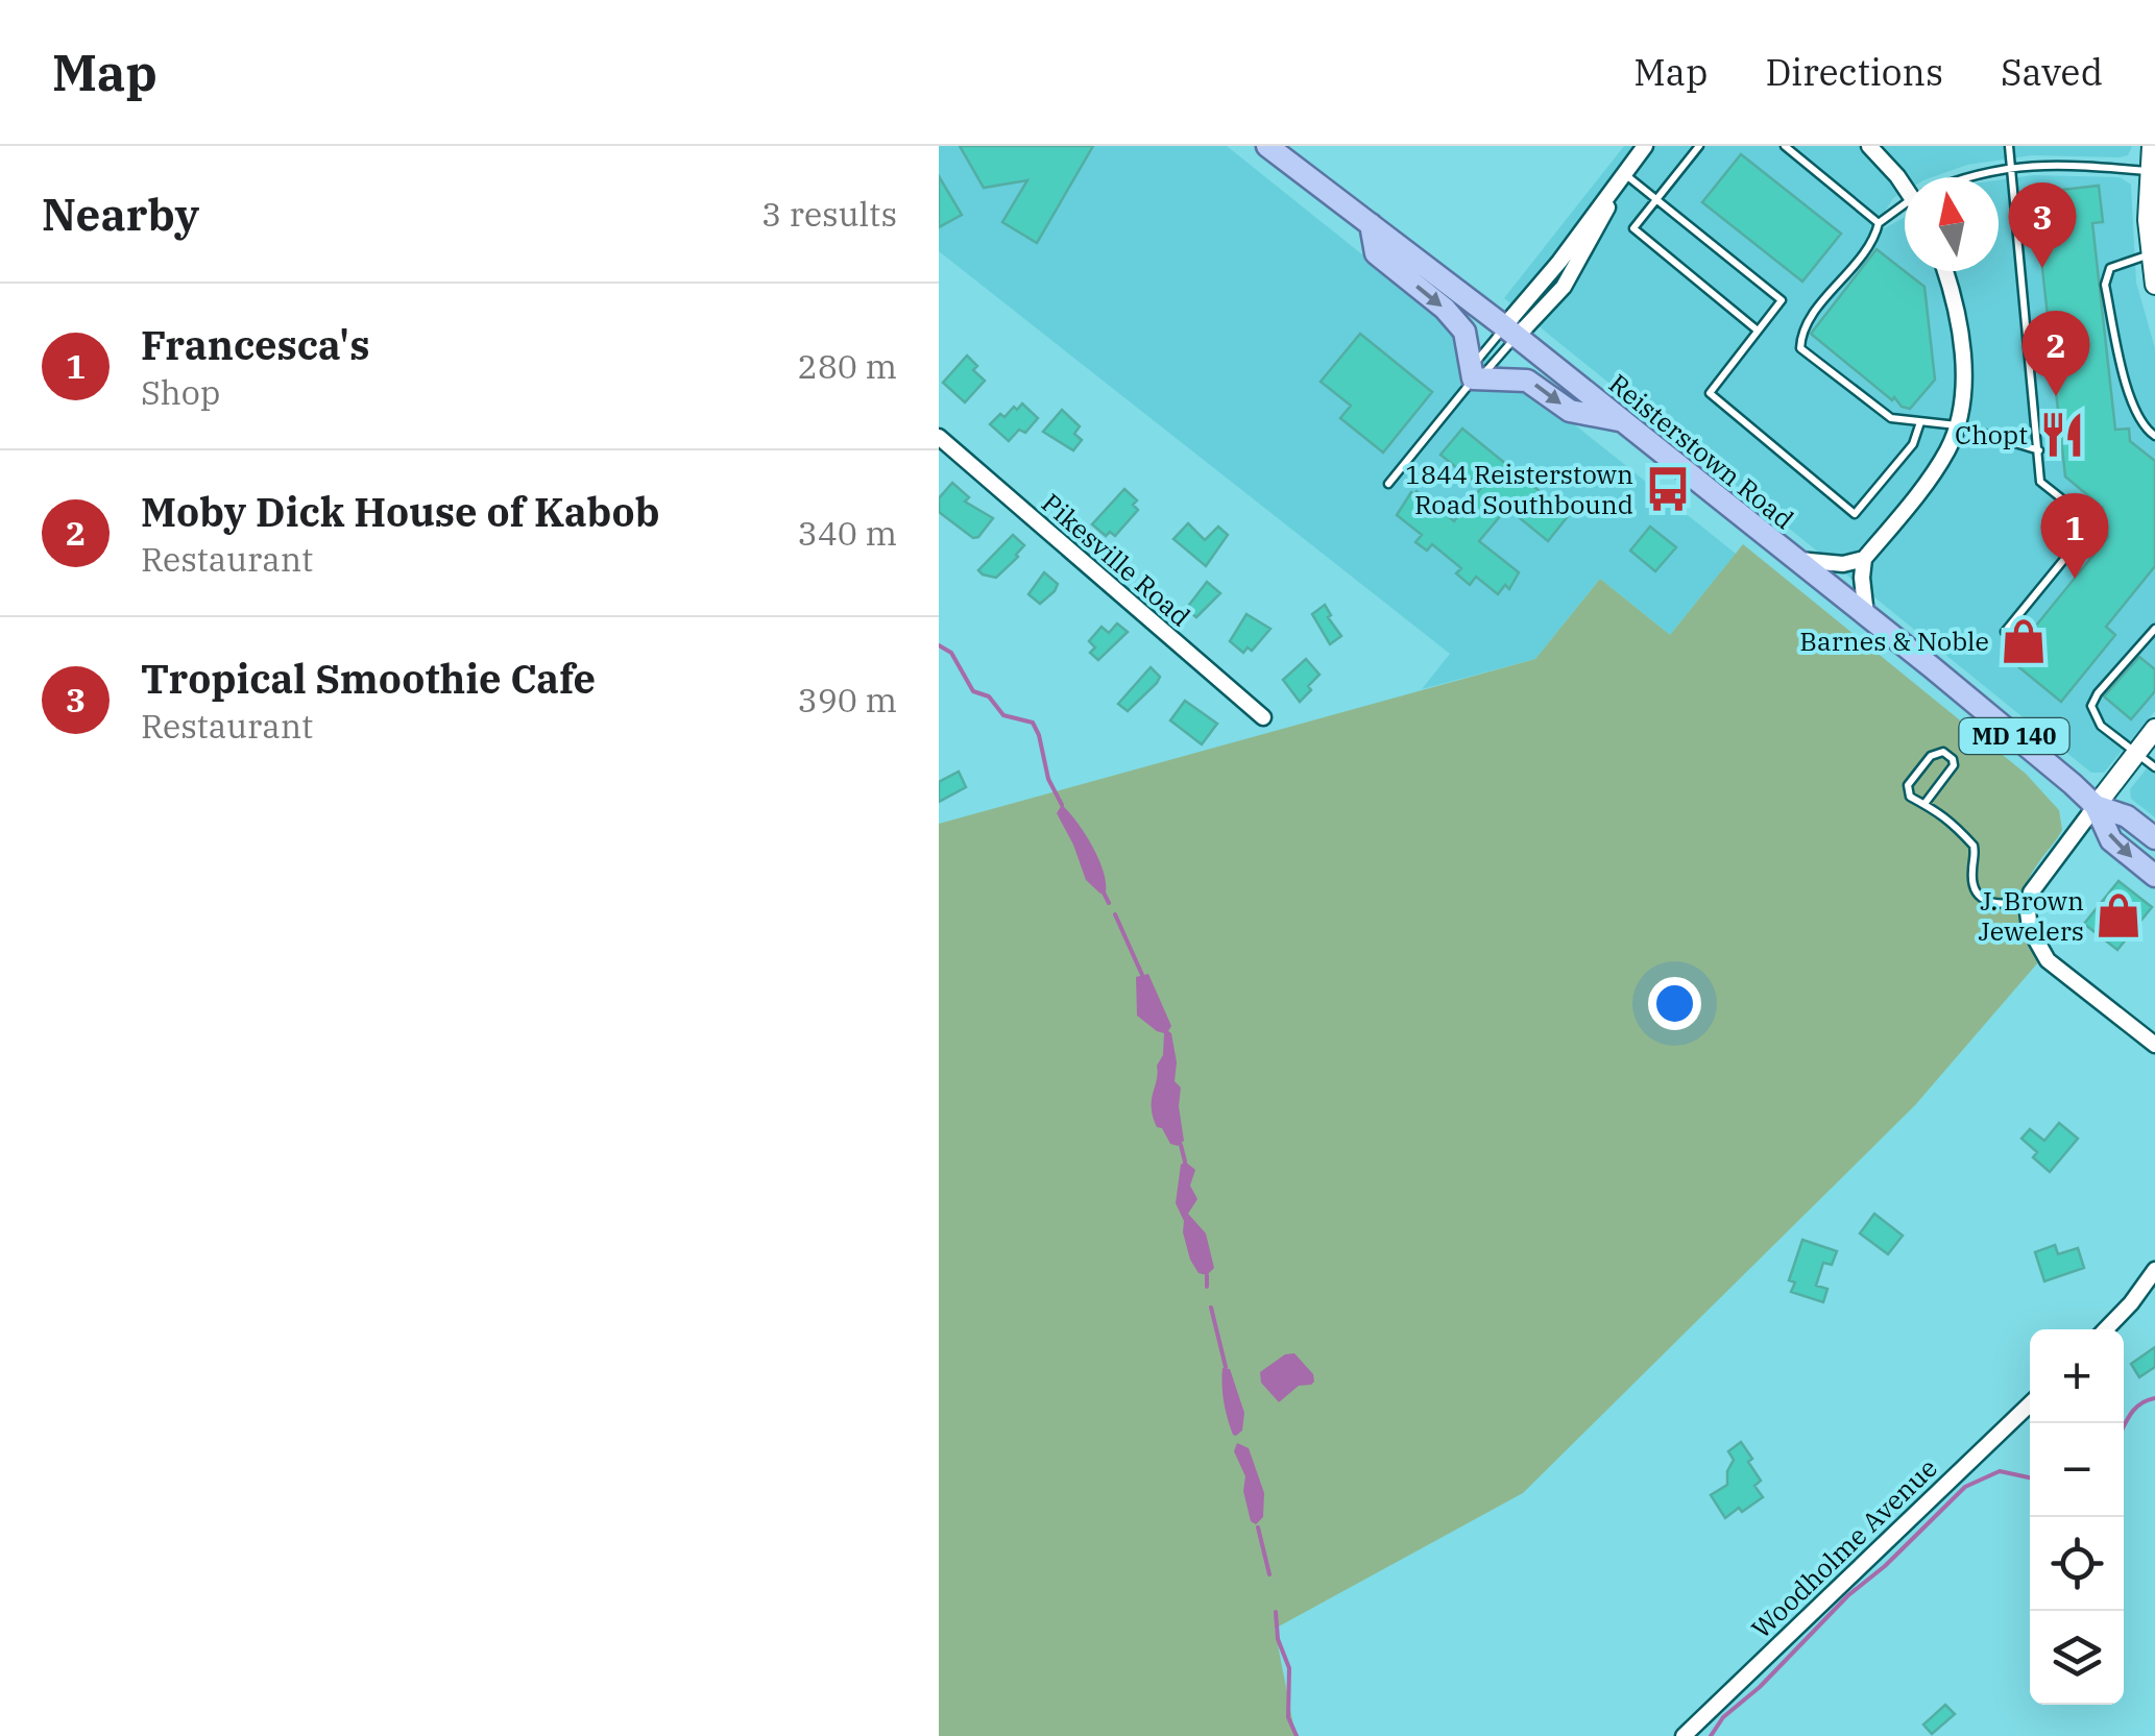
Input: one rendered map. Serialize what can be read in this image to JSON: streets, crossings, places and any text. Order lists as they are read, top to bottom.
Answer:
{
  "streets": {
    "main road": ["Reisterstown Road", "MD 140"],
    "street": ["Pikesville Road", "Woodholme Avenue"]
  },
  "places": {
    "restaurant": ["Chopt"],
    "bus stop": ["1844 Reisterstown Road Southbound"],
    "shop": ["Barnes & Noble", "J. Brown Jewelers"]
  },
  "north": "top",
  "page": {
    "header": "Map",
    "nav": ["Map", "Directions", "Saved"],
    "heading": ["Nearby", "3 results"],
    "pins": ["3", "2", "1"],
    "list": [
      {
        "mark": "1",
        "name": "Francesca's",
        "note": "Shop",
        "value": "280 m"
      },
      {
        "mark": "2",
        "name": "Moby Dick House of Kabob",
        "note": "Restaurant",
        "value": "340 m"
      },
      {
        "mark": "3",
        "name": "Tropical Smoothie Cafe",
        "note": "Restaurant",
        "value": "390 m"
      }
    ],
    "map_buttons": ["+", "−"]
  }
}
